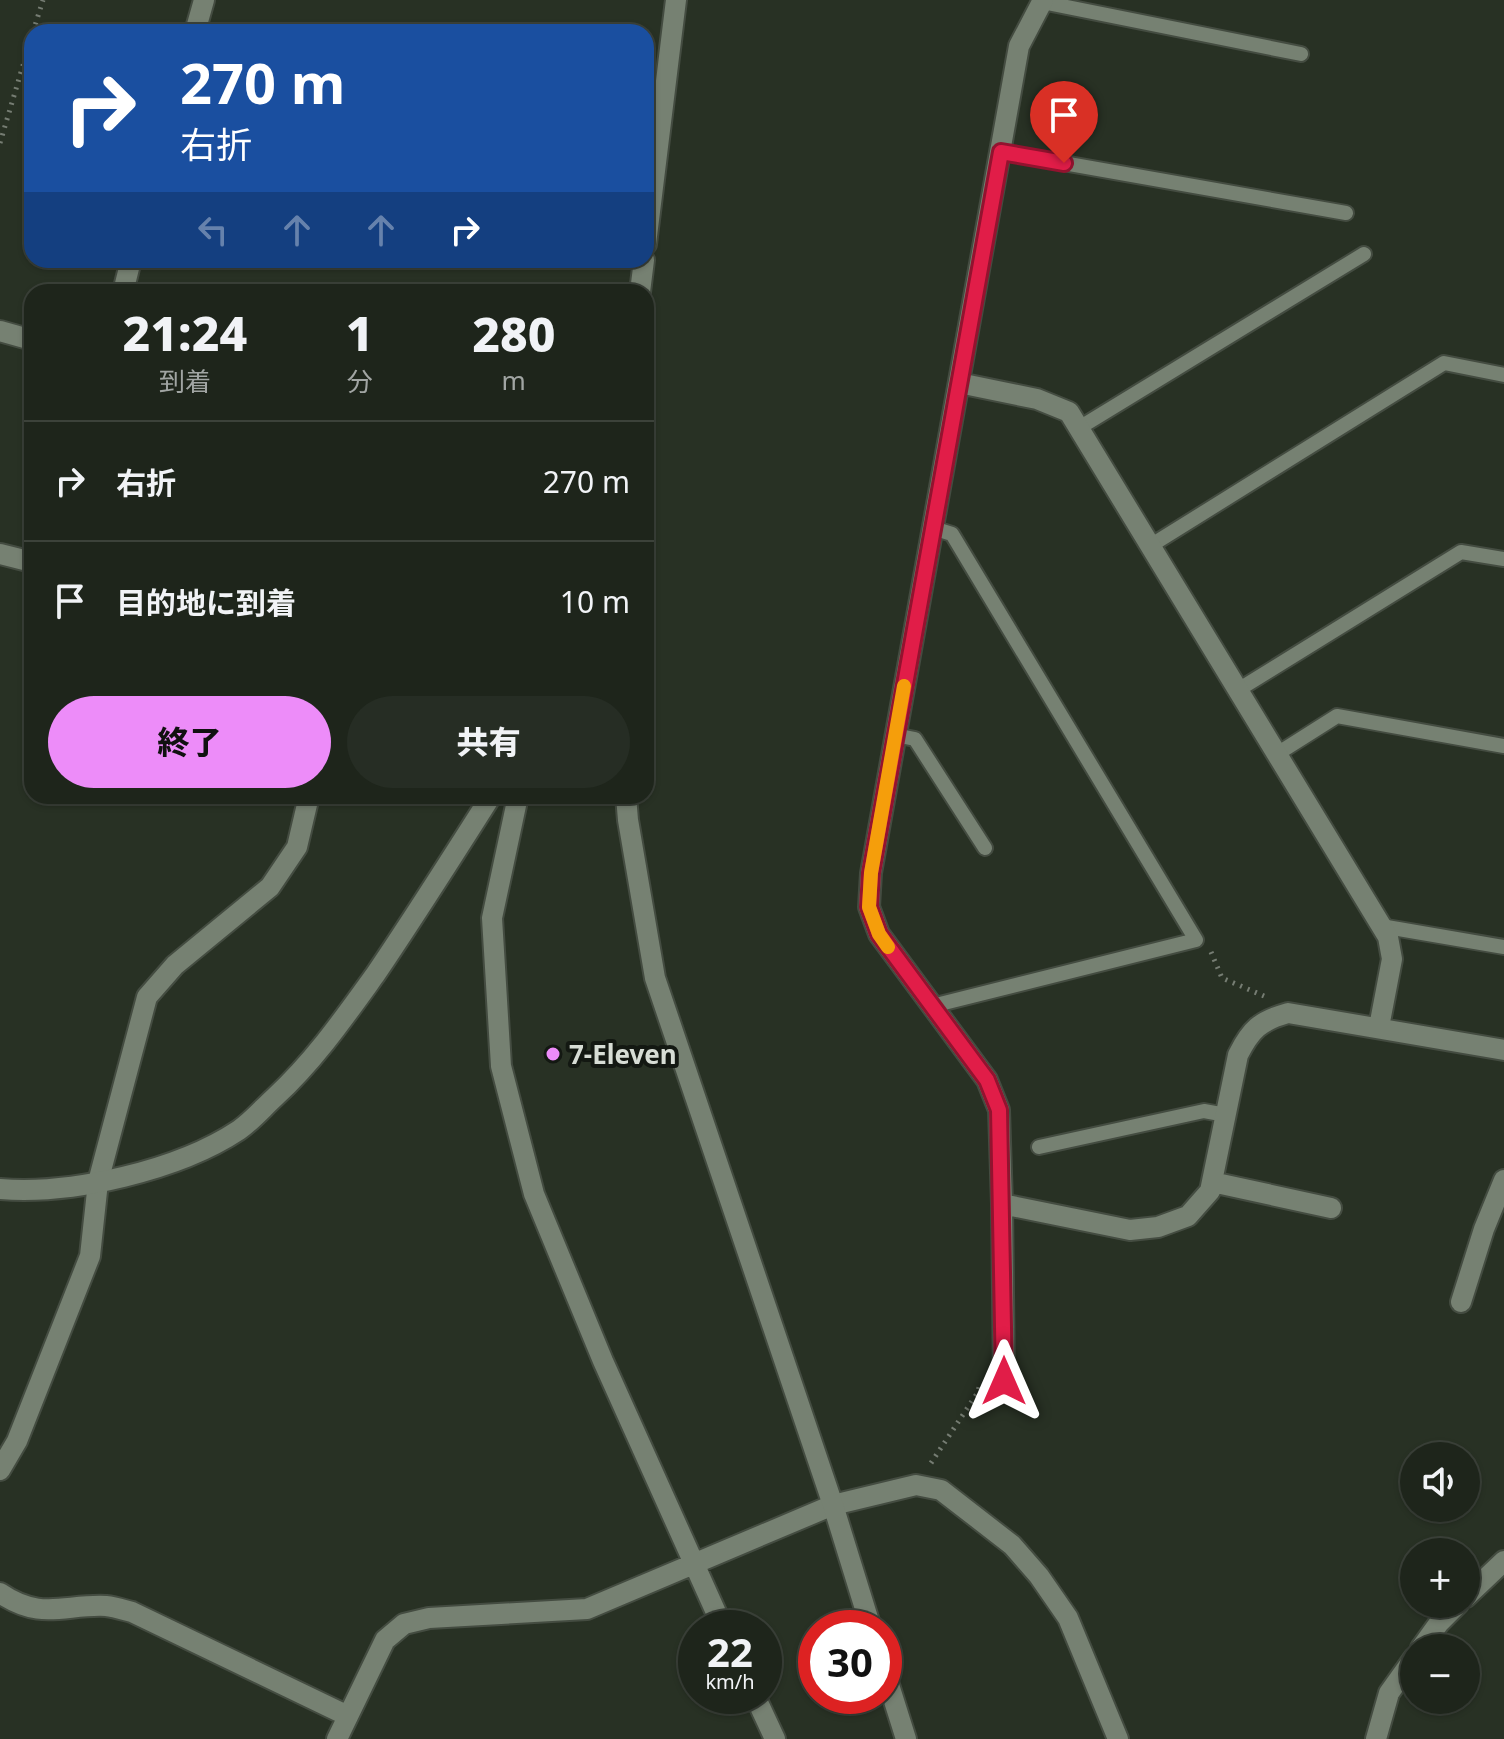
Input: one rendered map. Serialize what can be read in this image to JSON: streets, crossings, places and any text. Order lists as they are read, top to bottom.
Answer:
{
  "places": ["7-Eleven"],
  "page": {
    "turn": ["270 m", "右折"],
    "eta": [
      "21:24",
      "到着",
      "1",
      "分",
      "280",
      "m"
    ],
    "list": [
      {
        "name": "右折",
        "value": "270 m"
      },
      {
        "name": "目的地に到着",
        "value": "10 m"
      }
    ],
    "buttons": ["終了", "共有"],
    "map_buttons": ["+", "−"],
    "speed": "22 km/h",
    "limit": "30"
  }
}
